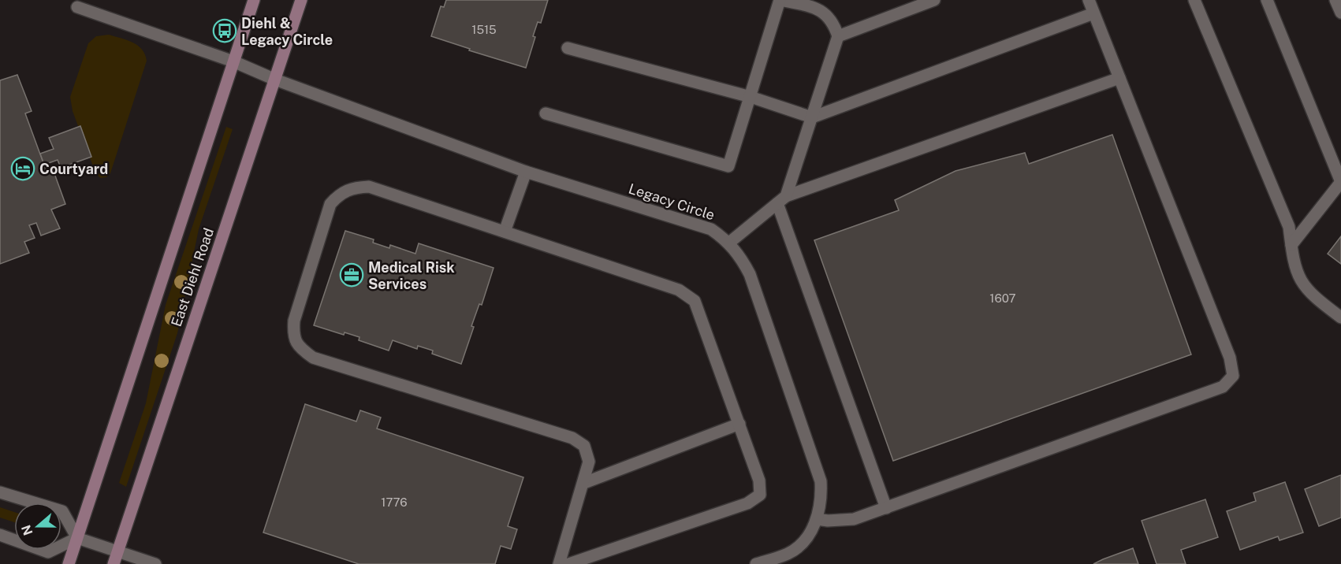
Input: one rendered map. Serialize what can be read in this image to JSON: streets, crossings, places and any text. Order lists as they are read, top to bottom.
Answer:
{
  "streets": {
    "street": ["Legacy Circle", "East Diehl Road"]
  },
  "crossings": [
    ["Legacy Circle", "East Diehl Road"]
  ],
  "places": {
    "bus stop": ["Diehl & Legacy Circle"],
    "hotel": ["Courtyard"],
    "office": ["Medical Risk Services"]
  },
  "house_numbers": ["1515", "1607", "1776"],
  "north": "left"
}
